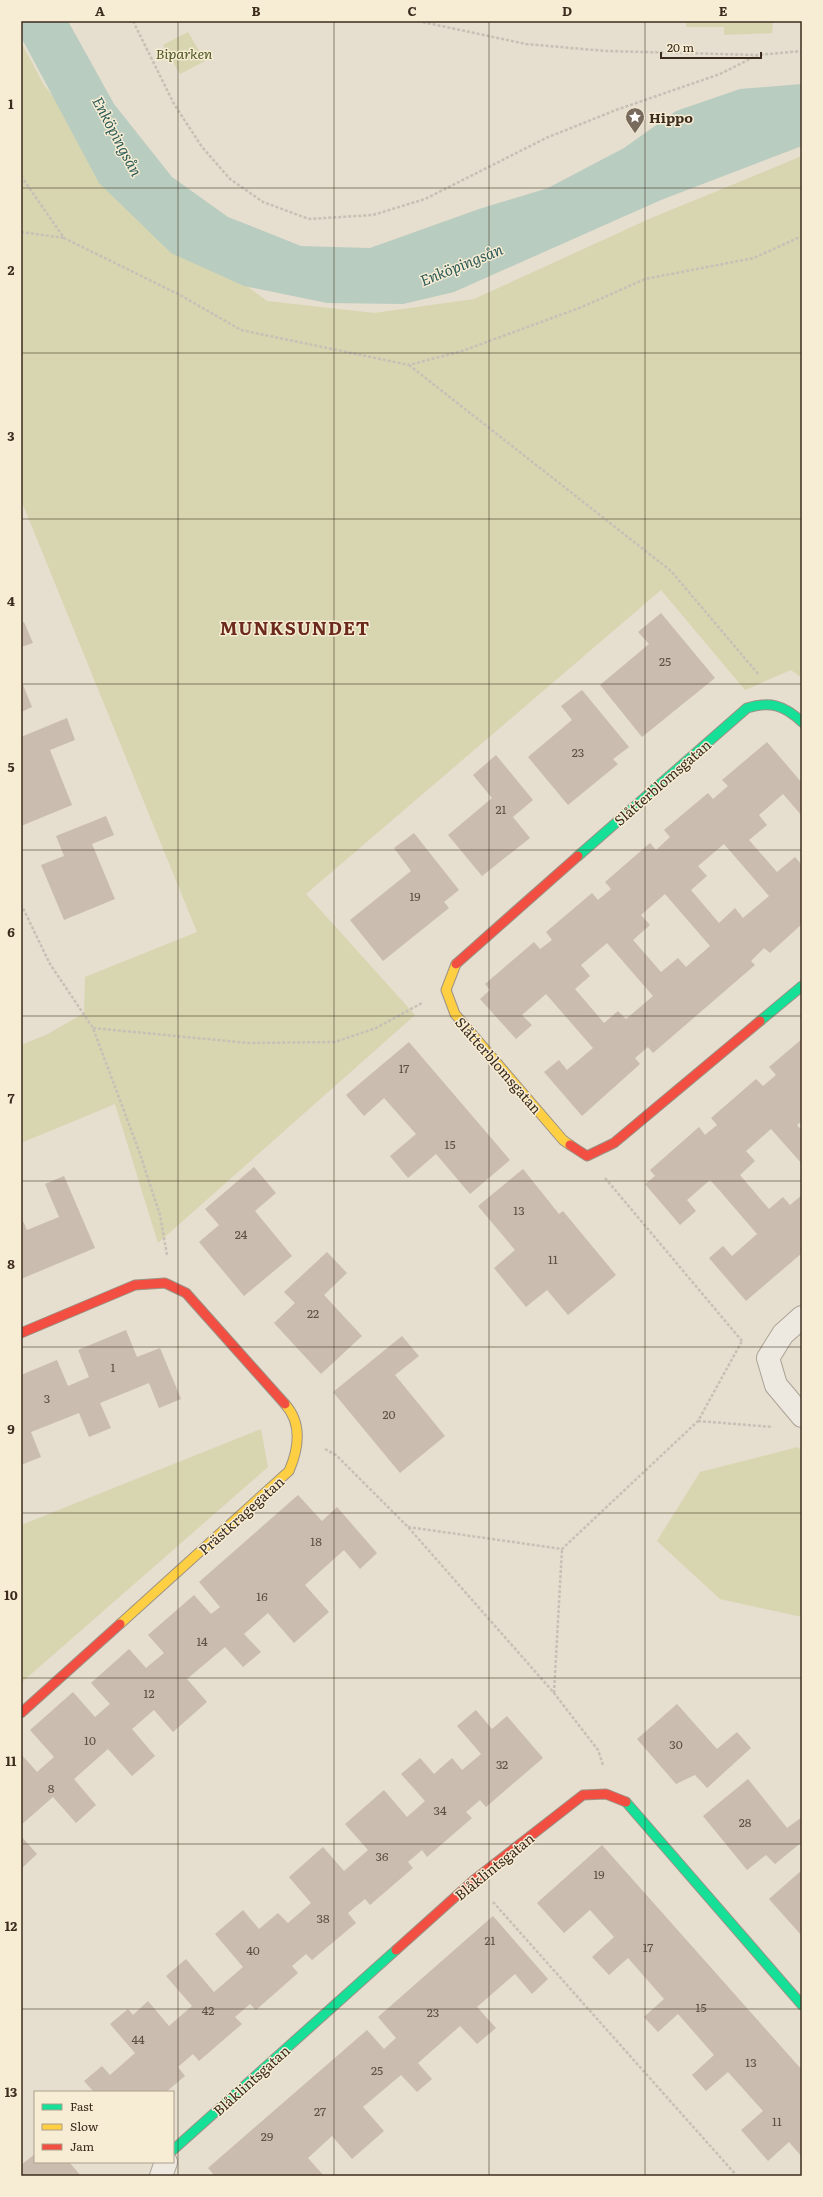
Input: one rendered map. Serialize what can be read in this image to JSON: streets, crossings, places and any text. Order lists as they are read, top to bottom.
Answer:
{
  "streets": {
    "street": ["Slåtterblomsgatan", "Prästkragegatan", "Blåklintsgatan"]
  },
  "districts": ["MUNKSUNDET"],
  "water": ["Enköpingsån"],
  "parks": ["Biparken"],
  "places": {
    "place": ["Hippo"]
  },
  "house_numbers": [
    "25",
    "23",
    "21",
    "19",
    "17",
    "15",
    "13",
    "24",
    "11",
    "22",
    "1",
    "3",
    "20",
    "18",
    "16",
    "14",
    "12",
    "10",
    "30",
    "32",
    "8",
    "34",
    "28",
    "36",
    "19",
    "38",
    "21",
    "17",
    "40",
    "15",
    "42",
    "23",
    "44",
    "13",
    "25",
    "27",
    "11",
    "29"
  ],
  "legend": ["Fast", "Slow", "Jam"],
  "scale_bar": "20 m",
  "grid": {
    "columns": [
      "A",
      "B",
      "C",
      "D",
      "E"
    ],
    "rows": [
      "1",
      "2",
      "3",
      "4",
      "5",
      "6",
      "7",
      "8",
      "9",
      "10",
      "11",
      "12",
      "13"
    ]
  }
}
